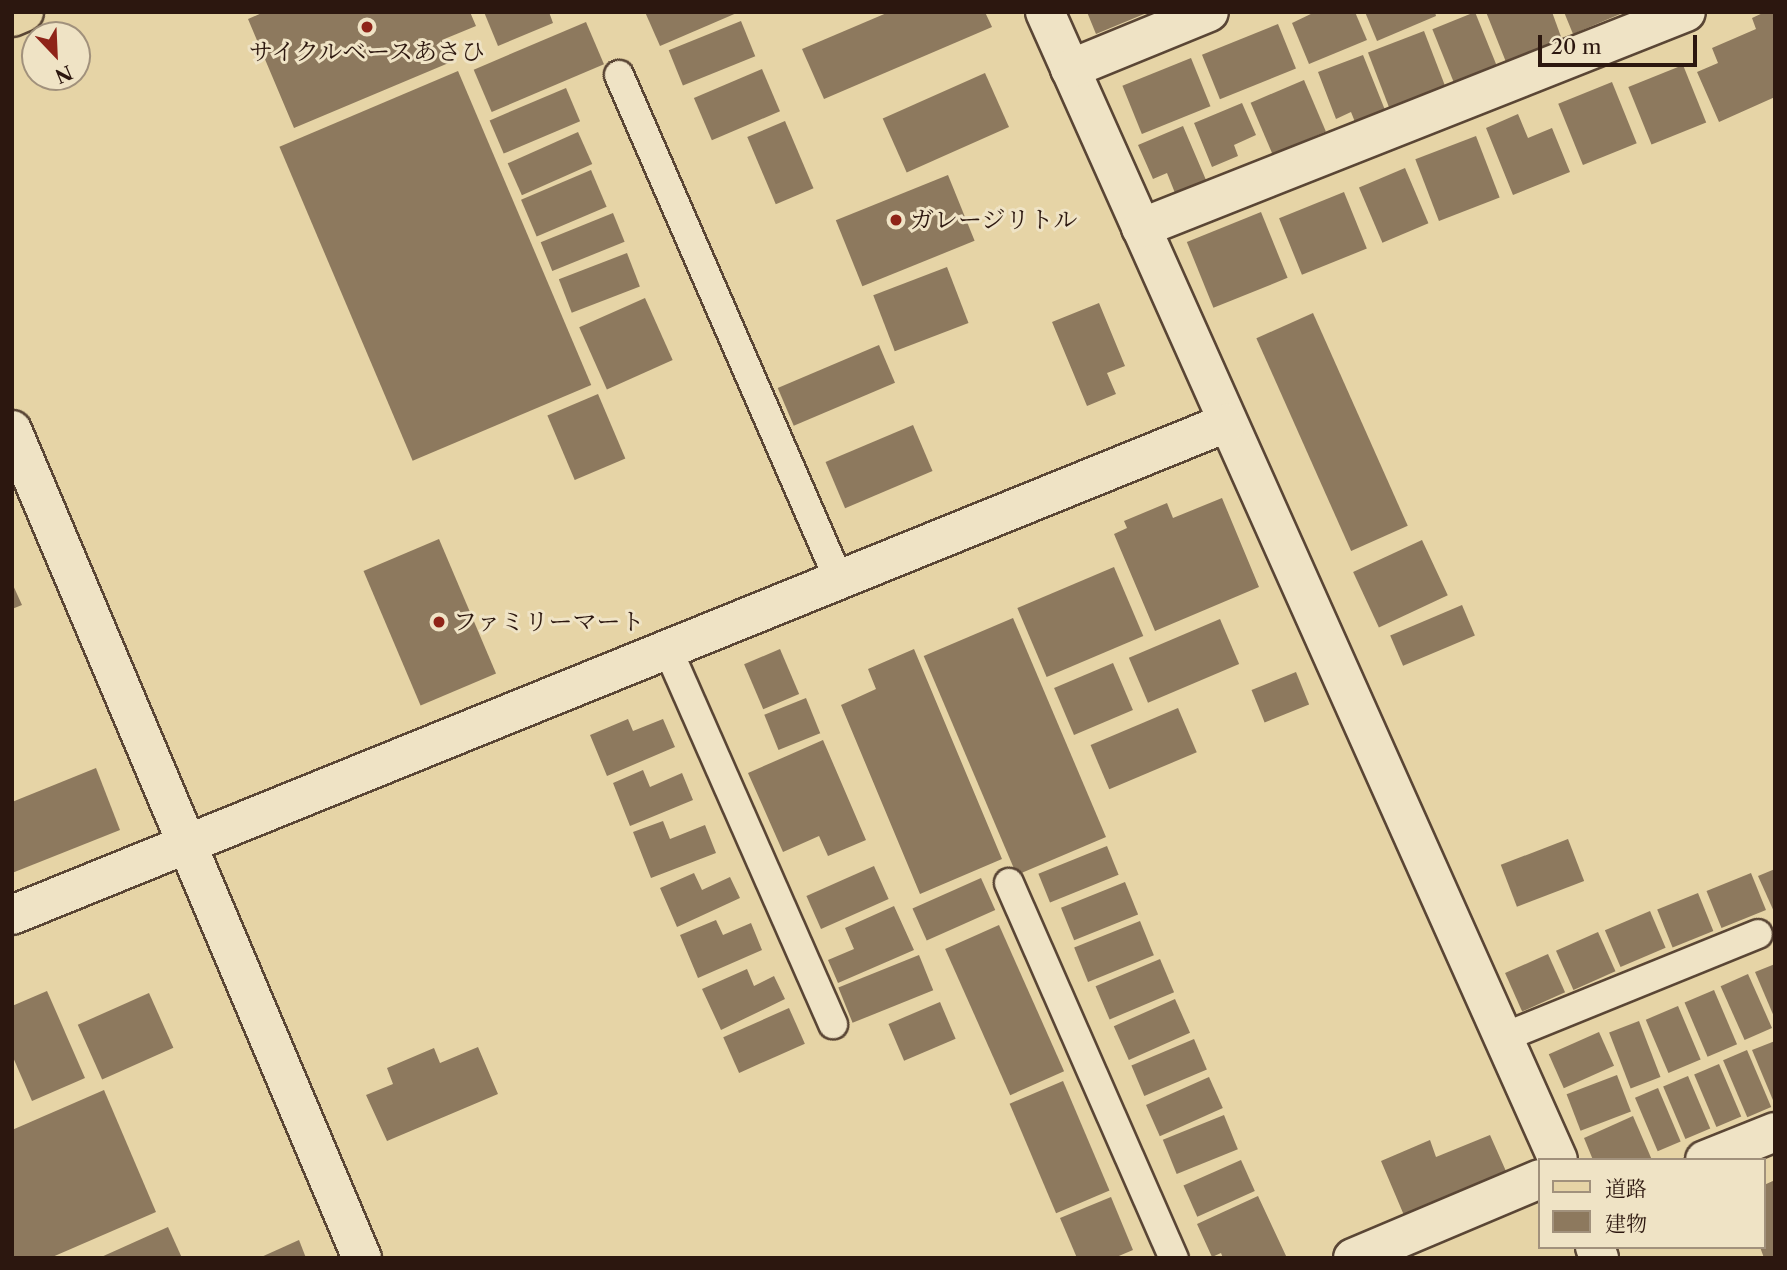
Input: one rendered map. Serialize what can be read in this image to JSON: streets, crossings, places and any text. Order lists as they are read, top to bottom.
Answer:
{
  "places": ["サイクルベースあさひ", "ガレージリトル", "ファミリーマート"],
  "legend": ["道路", "建物"],
  "scale_bar": "20 m",
  "north": "bottom right"
}
